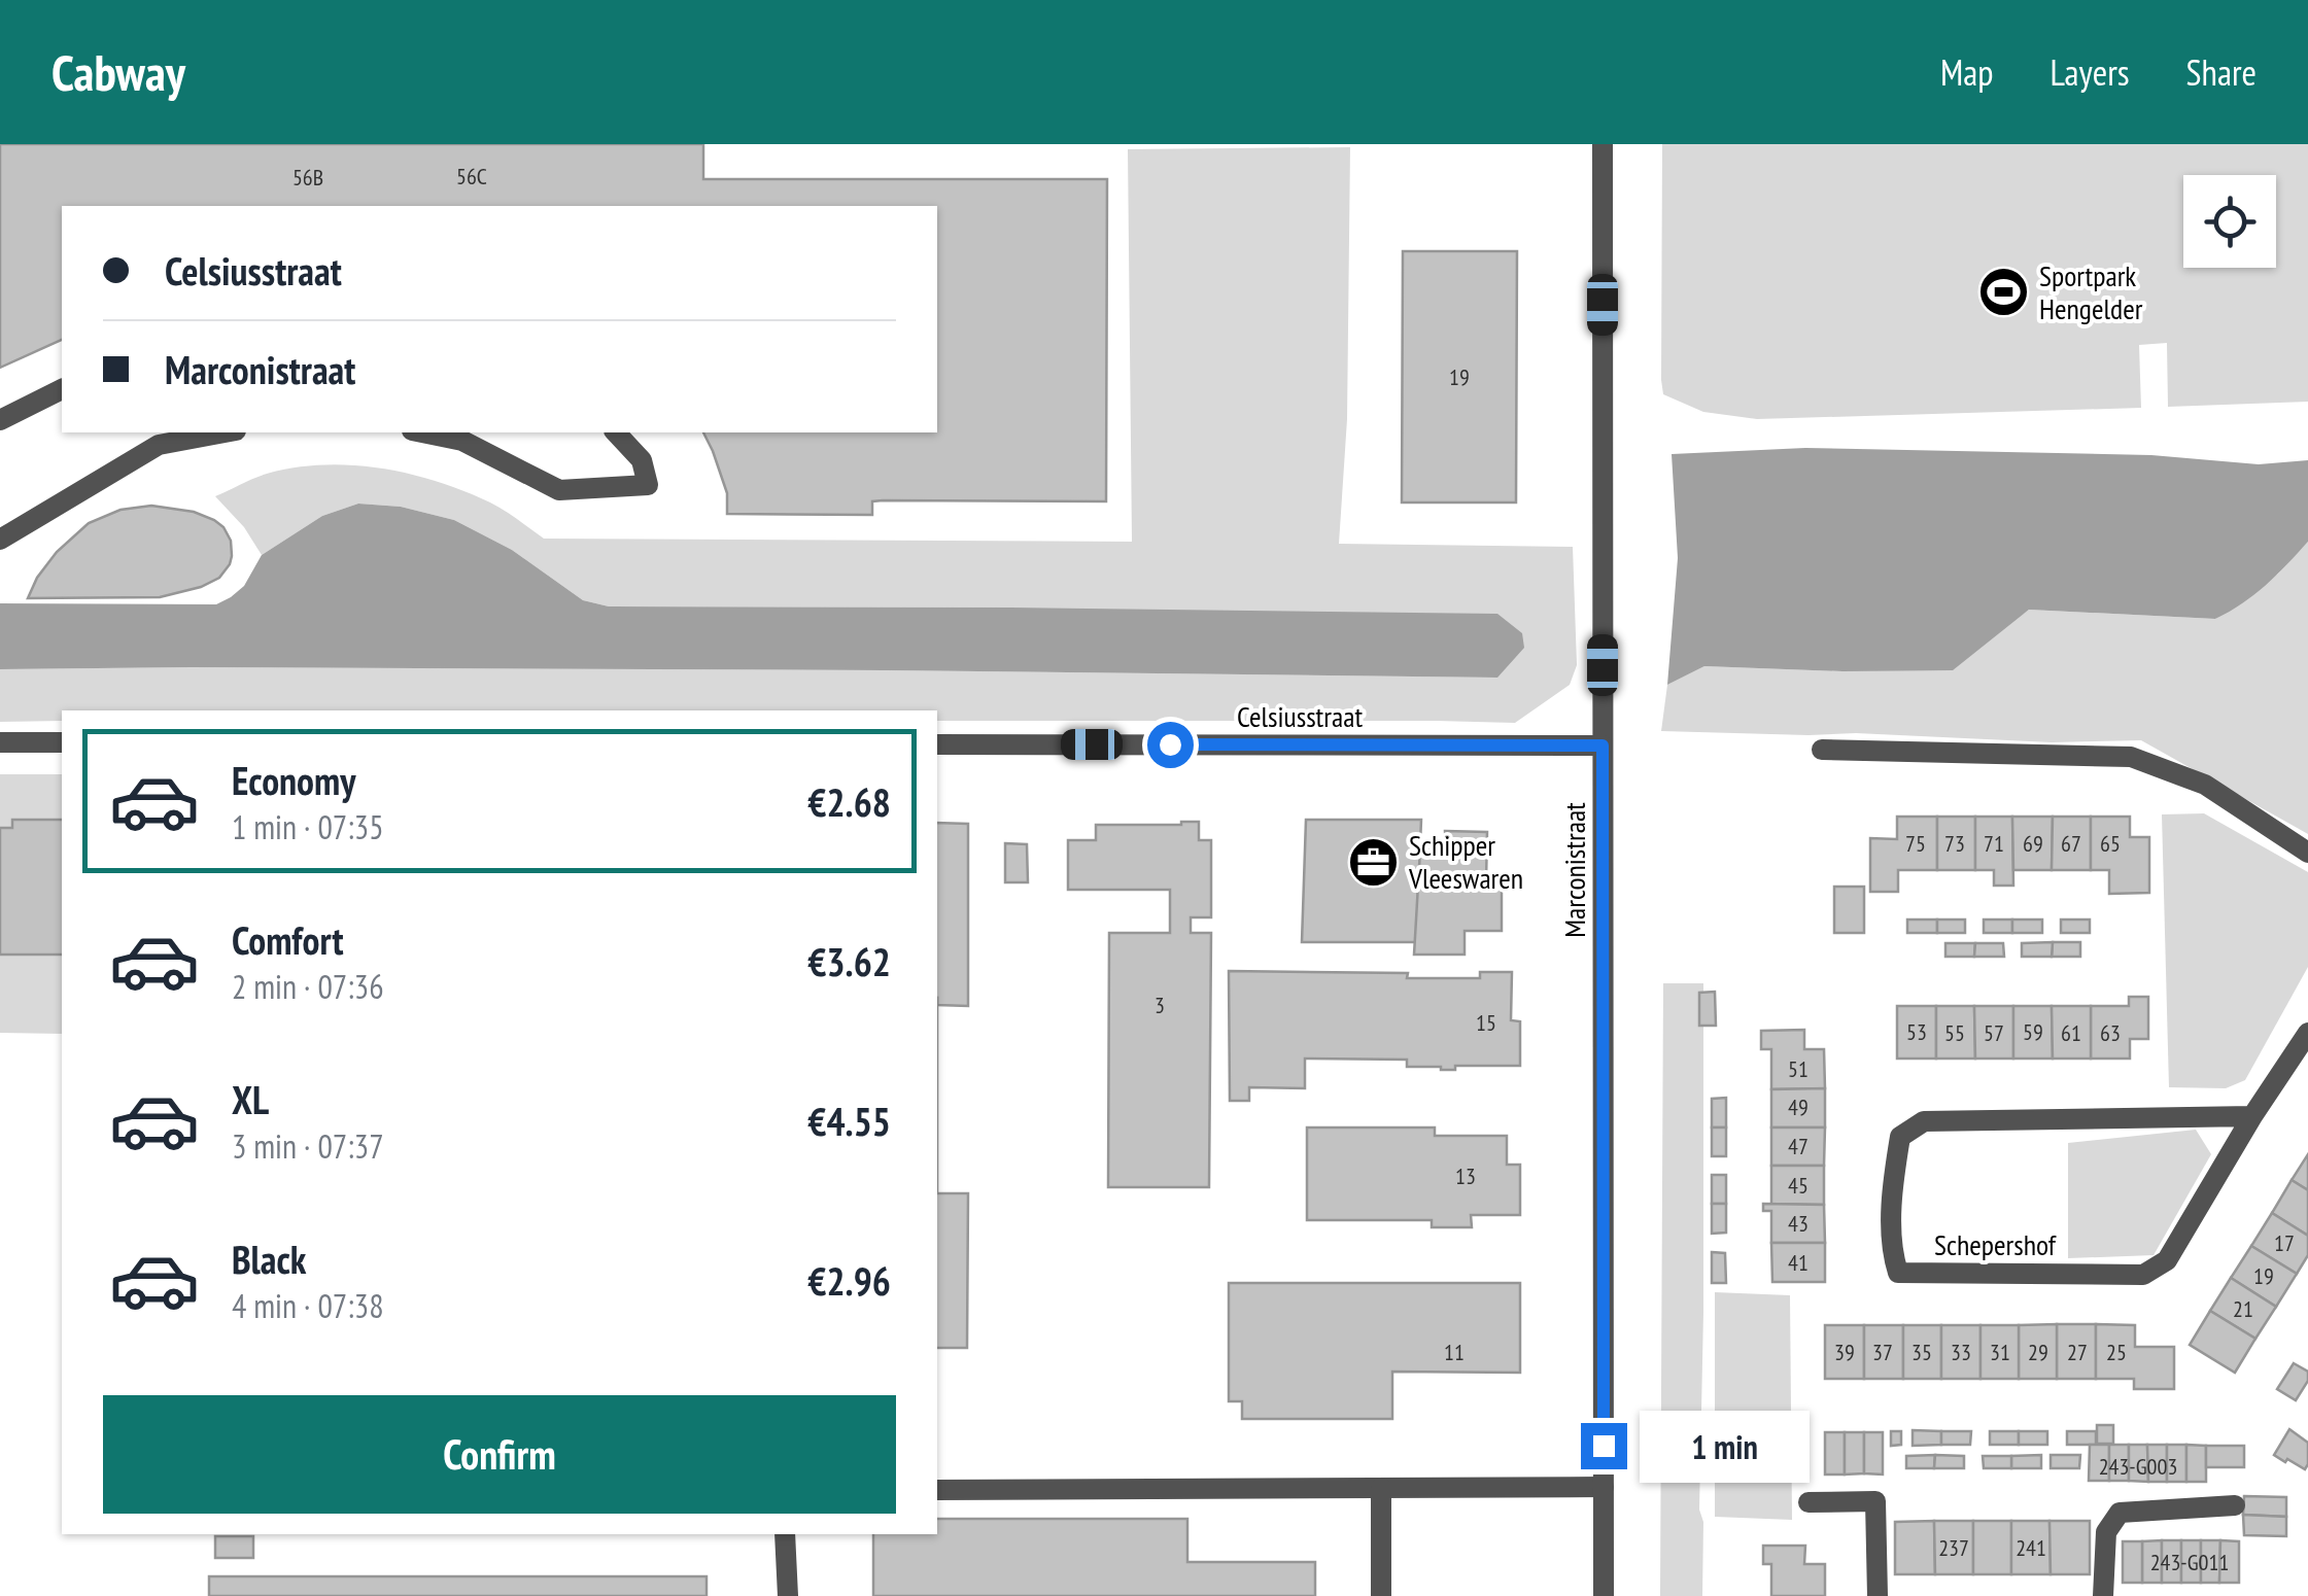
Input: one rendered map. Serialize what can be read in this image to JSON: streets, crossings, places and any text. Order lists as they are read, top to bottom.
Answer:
{
  "streets": {
    "street": ["Celsiusstraat", "Marconistraat", "Schepershof"]
  },
  "crossings": [
    ["Celsiusstraat", "Marconistraat"]
  ],
  "places": {
    "sports": ["Sportpark Hengelder"],
    "office": ["Schipper Vleeswaren"]
  },
  "house_numbers": [
    "56C",
    "56B",
    "19",
    "75",
    "73",
    "71",
    "69",
    "67",
    "65",
    "3",
    "15",
    "53",
    "59",
    "55",
    "57",
    "61",
    "63",
    "51",
    "49",
    "47",
    "13",
    "45",
    "43",
    "17",
    "41",
    "19",
    "21",
    "11",
    "39",
    "37",
    "35",
    "33",
    "31",
    "29",
    "27",
    "25",
    "243-G003",
    "237",
    "241",
    "243-G011"
  ],
  "page": {
    "header": "Cabway",
    "nav": ["Map", "Layers", "Share"],
    "banner": ["Celsiusstraat", "Marconistraat"],
    "list": [
      {
        "name": "Economy",
        "note": "1 min · 07:35",
        "value": "€2.68"
      },
      {
        "name": "Comfort",
        "note": "2 min · 07:36",
        "value": "€3.62"
      },
      {
        "name": "XL",
        "note": "3 min · 07:37",
        "value": "€4.55"
      },
      {
        "name": "Black",
        "note": "4 min · 07:38",
        "value": "€2.96"
      }
    ],
    "buttons": "Confirm",
    "bubble": "1 min"
  }
}
